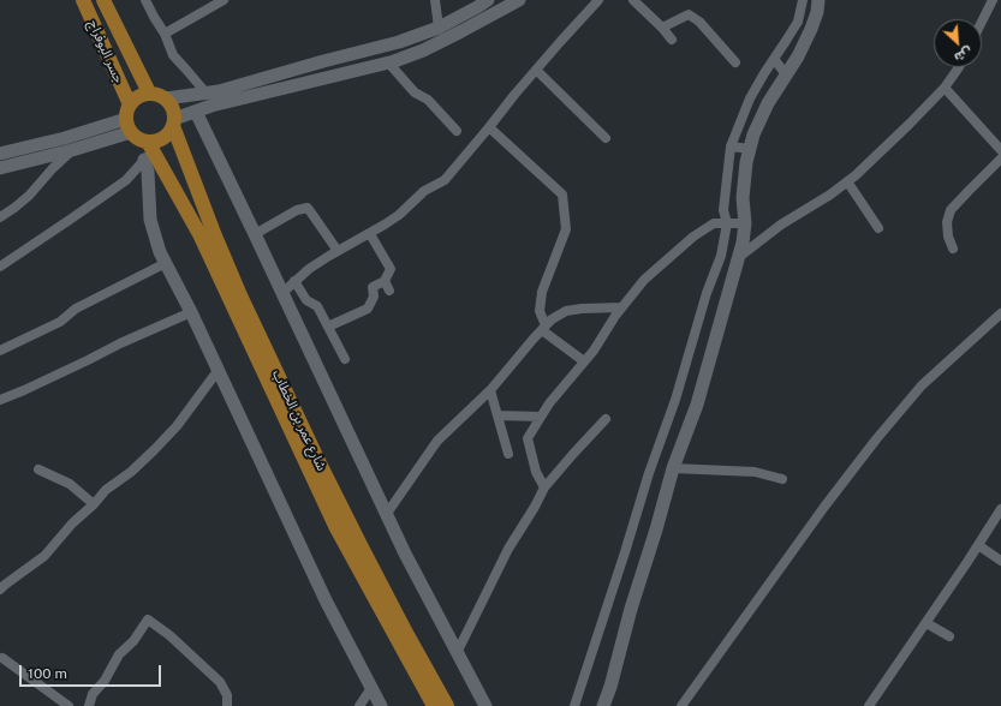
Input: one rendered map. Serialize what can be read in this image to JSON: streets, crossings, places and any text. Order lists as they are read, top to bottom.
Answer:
{
  "streets": {
    "main road": ["جسر البوفراج", "شارع عمر بن الخطاب"]
  },
  "crossings": [
    ["جسر البوفراج", "شارع عمر بن الخطاب"]
  ],
  "scale_bar": "100 m",
  "north": "bottom right"
}
